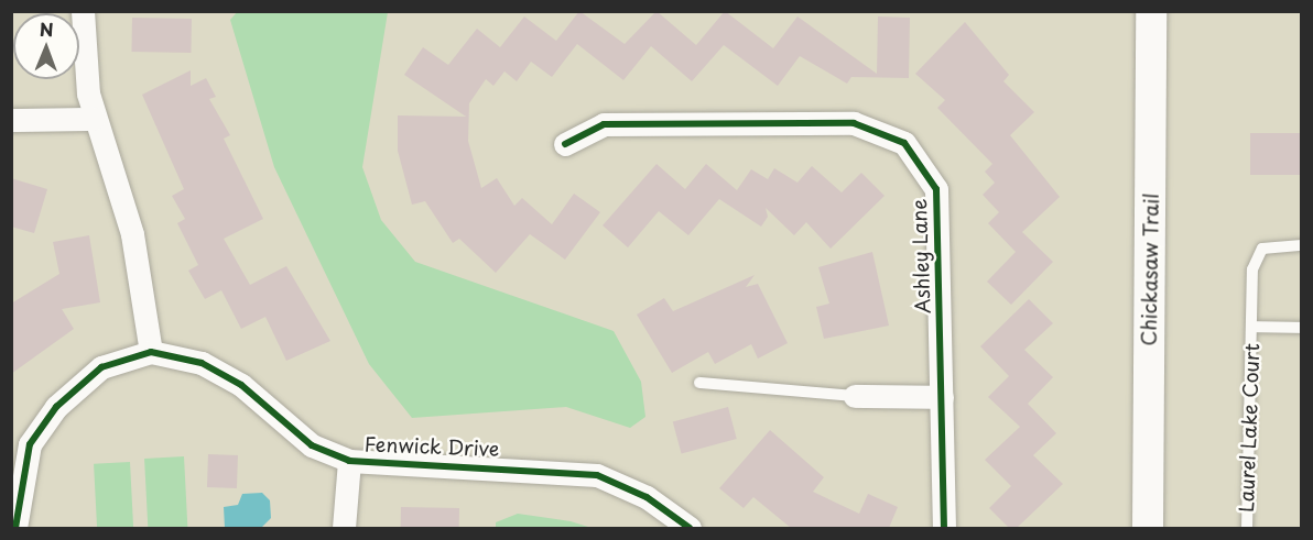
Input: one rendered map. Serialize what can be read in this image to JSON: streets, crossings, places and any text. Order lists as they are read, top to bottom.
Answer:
{
  "streets": {
    "street": ["Ashley Lane", "Chickasaw Trail", "Fenwick Drive"],
    "lane": ["Laurel Lake Court"]
  },
  "north": "top"
}
